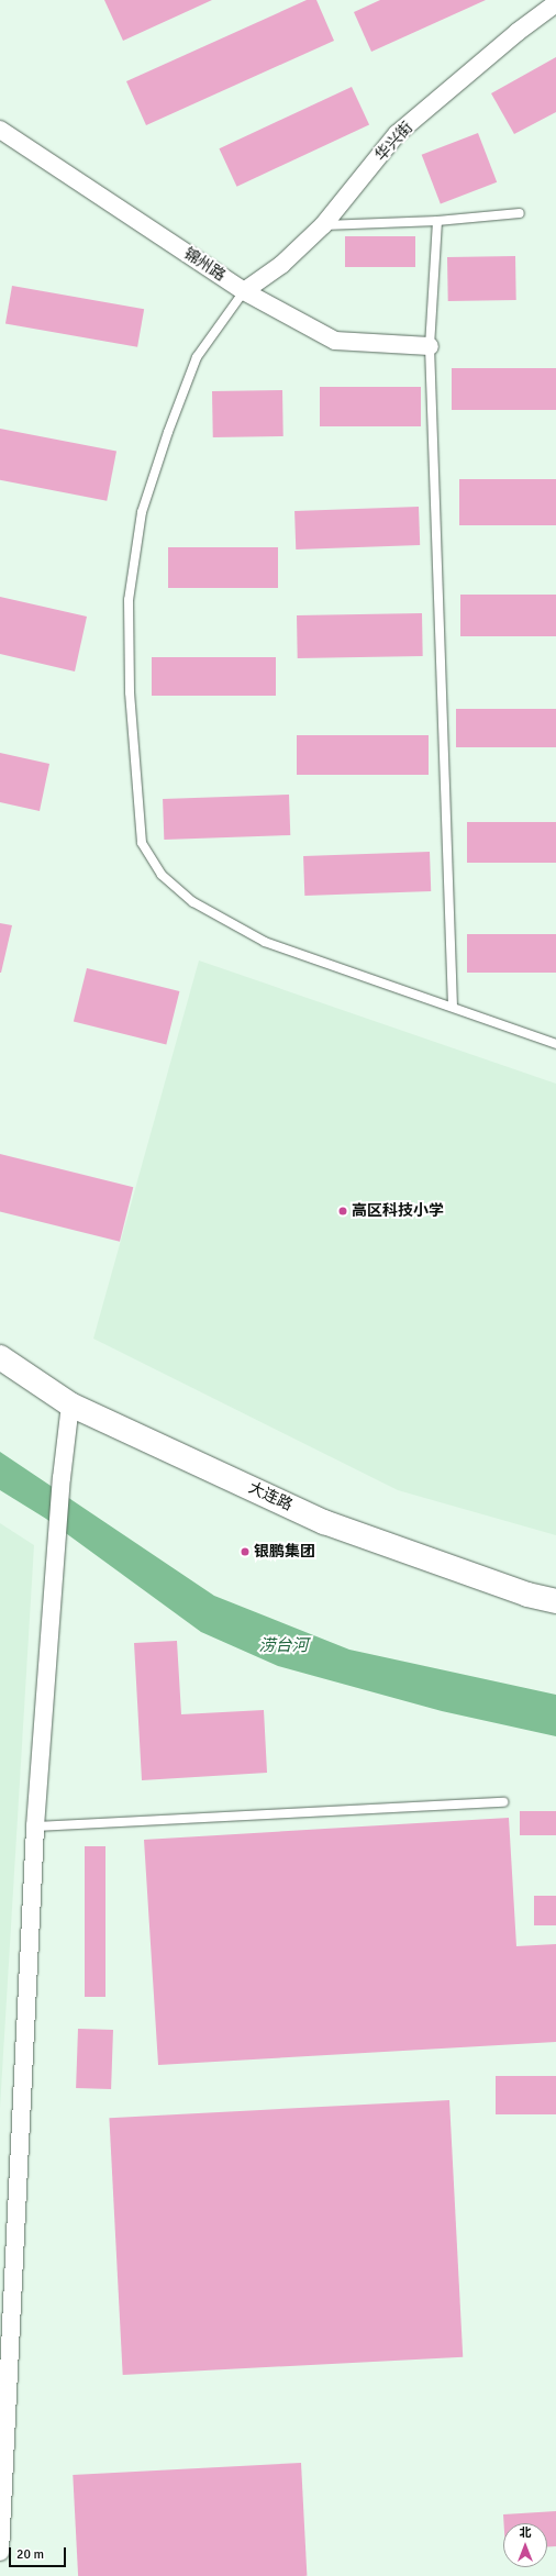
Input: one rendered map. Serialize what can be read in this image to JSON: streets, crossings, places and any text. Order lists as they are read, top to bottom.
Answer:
{
  "streets": {
    "main road": ["大连路"],
    "street": ["华兴街", "锦州路"]
  },
  "crossings": [
    ["华兴街", "锦州路"]
  ],
  "water": ["涝台河"],
  "places": ["高区科技小学", "银鹏集团"],
  "scale_bar": "20 m",
  "north": "top"
}
